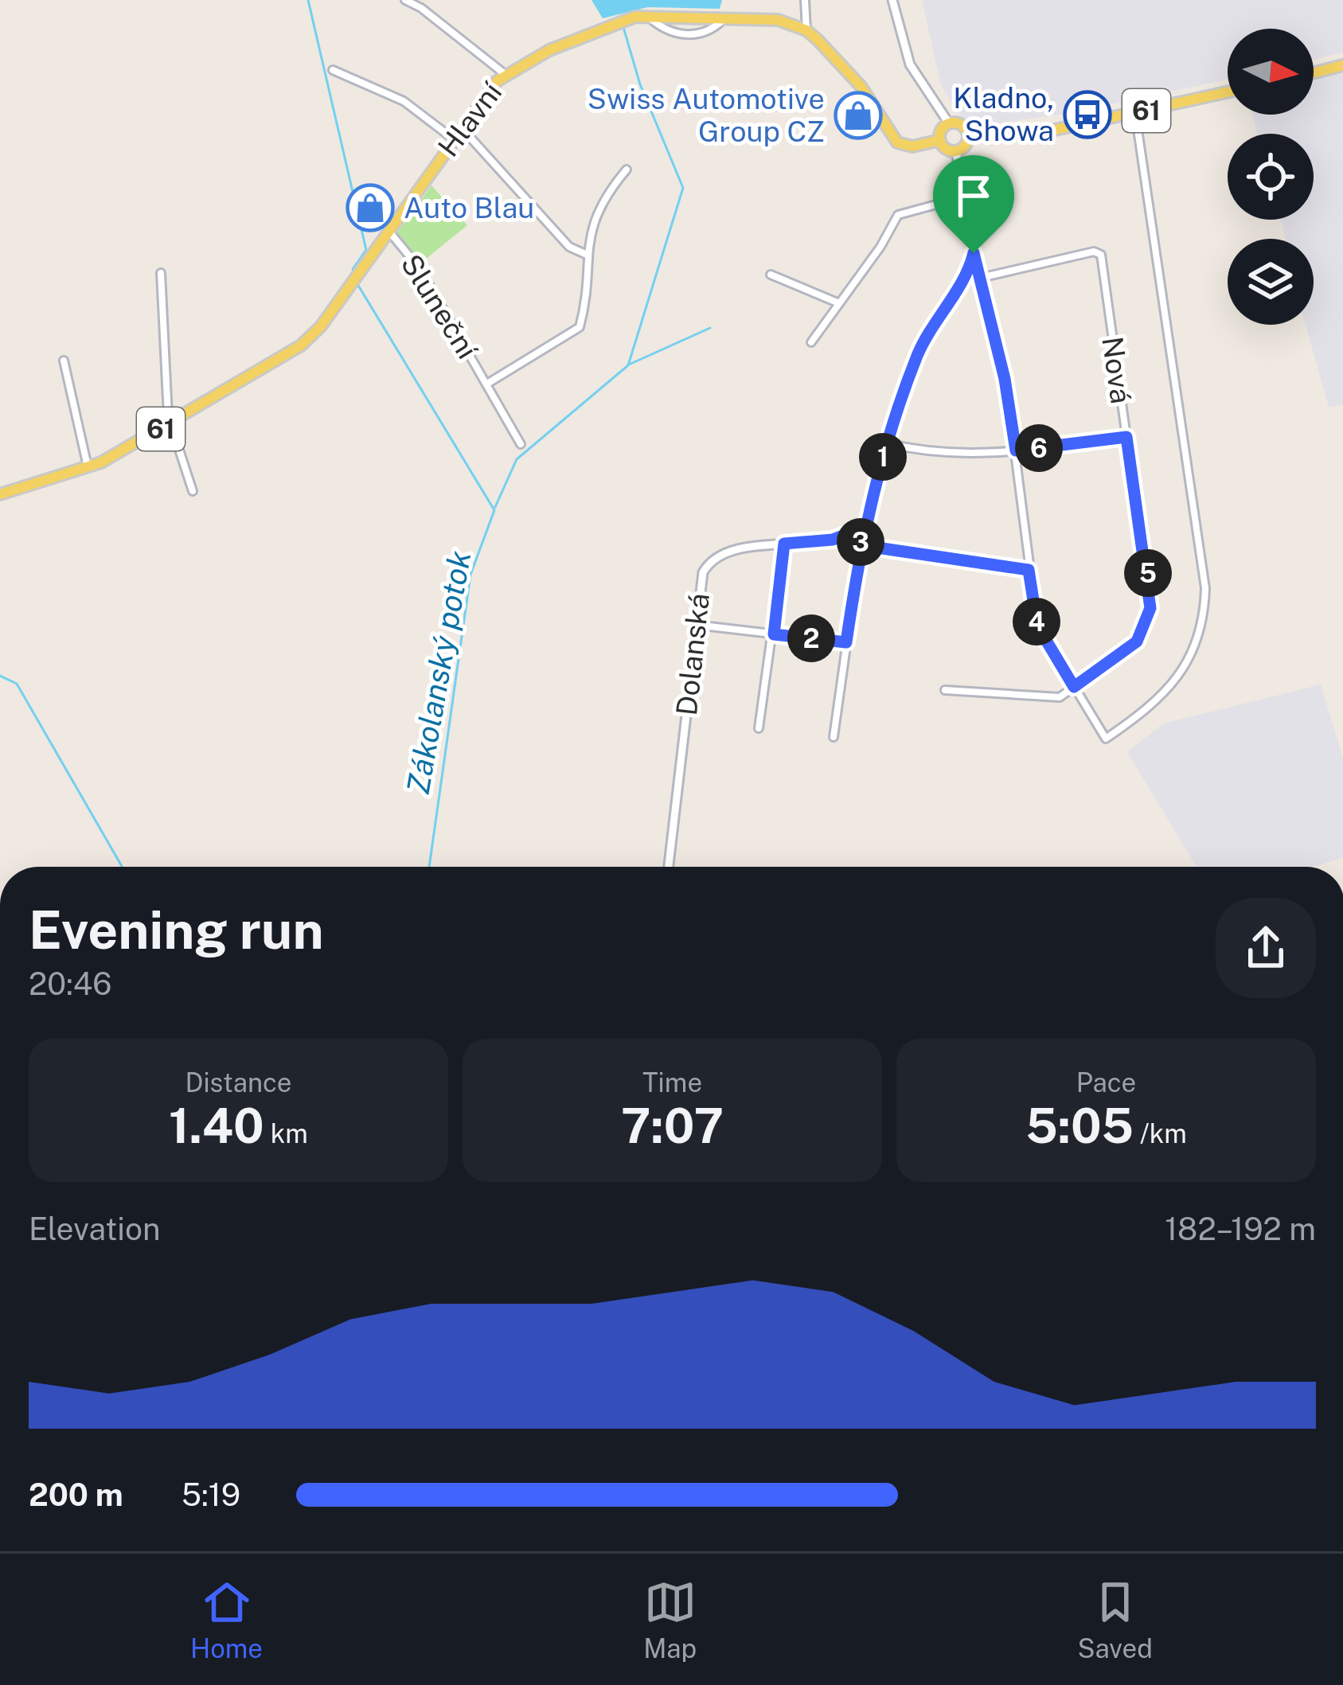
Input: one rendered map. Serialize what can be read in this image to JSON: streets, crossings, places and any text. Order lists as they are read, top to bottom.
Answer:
{
  "streets": {
    "main road": ["61", "Hlavní"],
    "street": ["Sluneční", "Nová", "Dolanská"]
  },
  "crossings": [
    ["61", "Hlavní"],
    ["Hlavní", "Sluneční"]
  ],
  "water": ["Zákolanský potok"],
  "places": {
    "bus stop": ["Kladno, Showa"],
    "shop": ["Swiss Automotive Group CZ", "Auto Blau"]
  },
  "north": "right",
  "page": {
    "pins": [
      "6",
      "1",
      "3",
      "5",
      "4",
      "2"
    ],
    "heading": ["Evening run", "20:46"],
    "stats": [
      ["Distance", "1.40 km"],
      ["Time", "7:07"],
      ["Pace", "5:05 /km"]
    ],
    "chart": ["Elevation", "182–192 m"],
    "list": [
      {
        "name": "200 m",
        "note": "5:19"
      }
    ],
    "tabs": ["Home", "Map", "Saved"]
  }
}
